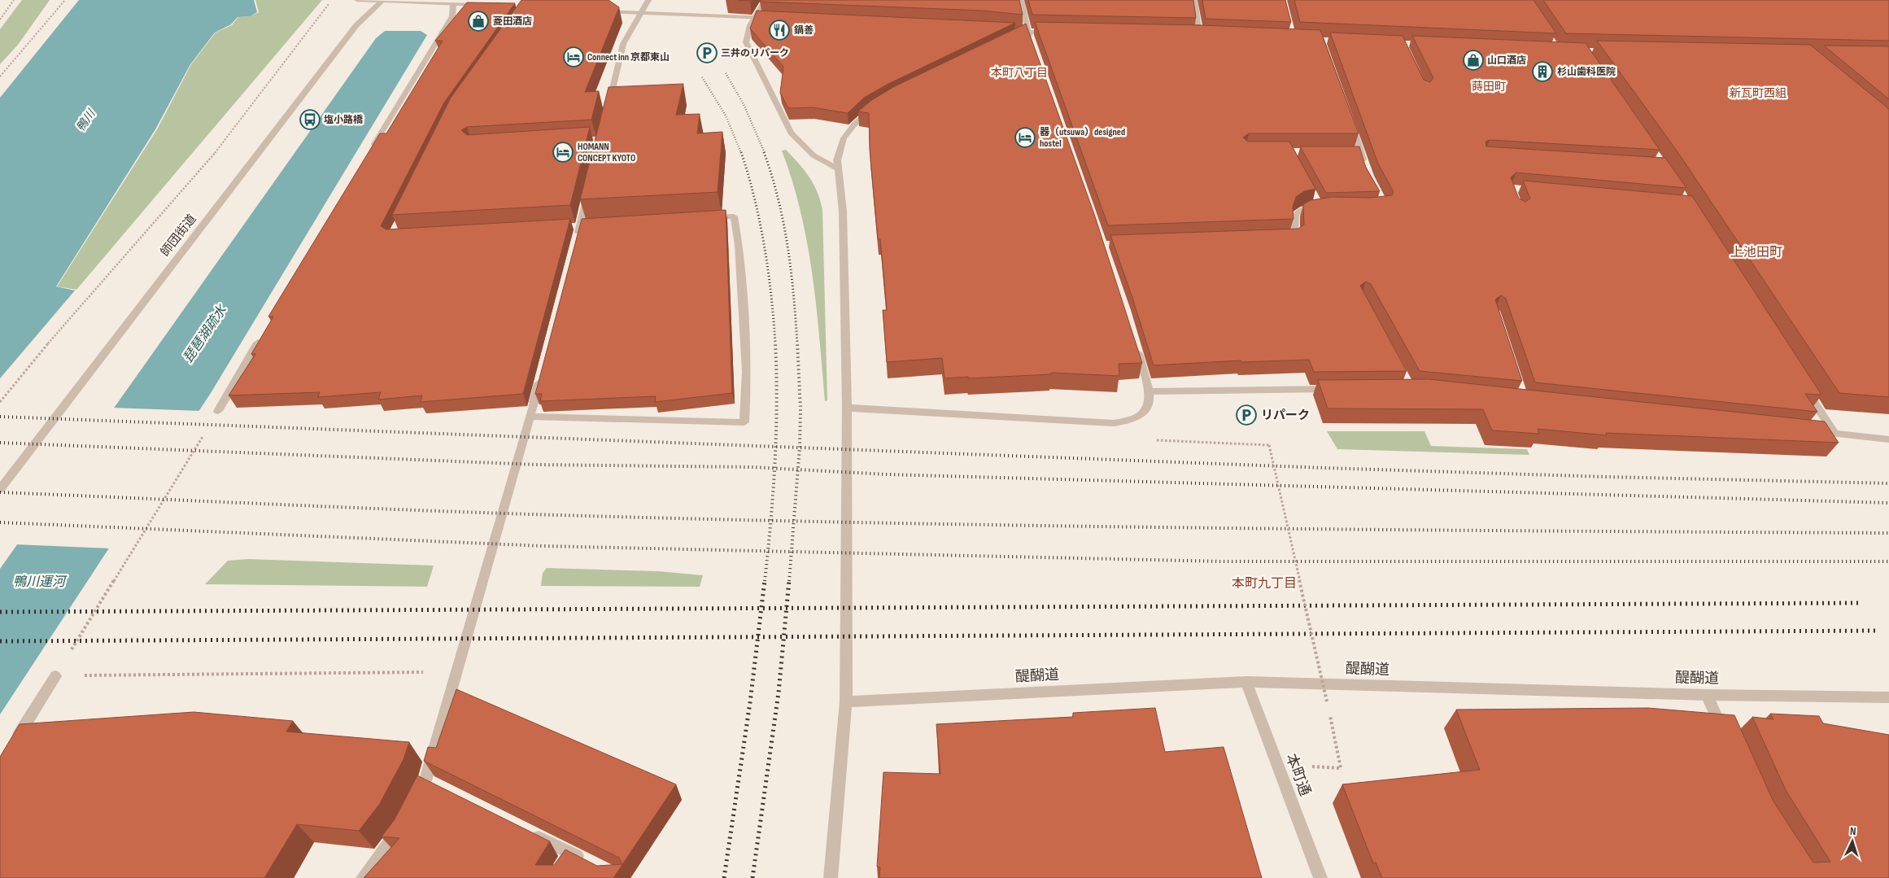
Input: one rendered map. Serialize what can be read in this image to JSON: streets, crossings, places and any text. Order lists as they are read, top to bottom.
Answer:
{
  "streets": {
    "street": ["師団街道", "醍醐道", "本町通"]
  },
  "crossings": [
    ["醍醐道", "本町通"]
  ],
  "districts": [
    "本町八丁目",
    "蒔田町",
    "新瓦町西組",
    "上池田町",
    "本町九丁目"
  ],
  "water": ["鴨川", "琵琶湖疏水", "鴨川運河"],
  "places": {
    "shop": ["菱田酒店", "山口酒店"],
    "restaurant": ["鍋善"],
    "parking": ["三井のリパーク", "リパーク"],
    "hotel": ["Connect inn 京都東山", "器（utsuwa）designed hostel", "HOMANN CONCEPT KYOTO"],
    "building": ["杉山歯科医院"],
    "bus stop": ["塩小路橋"]
  },
  "north": "top"
}
